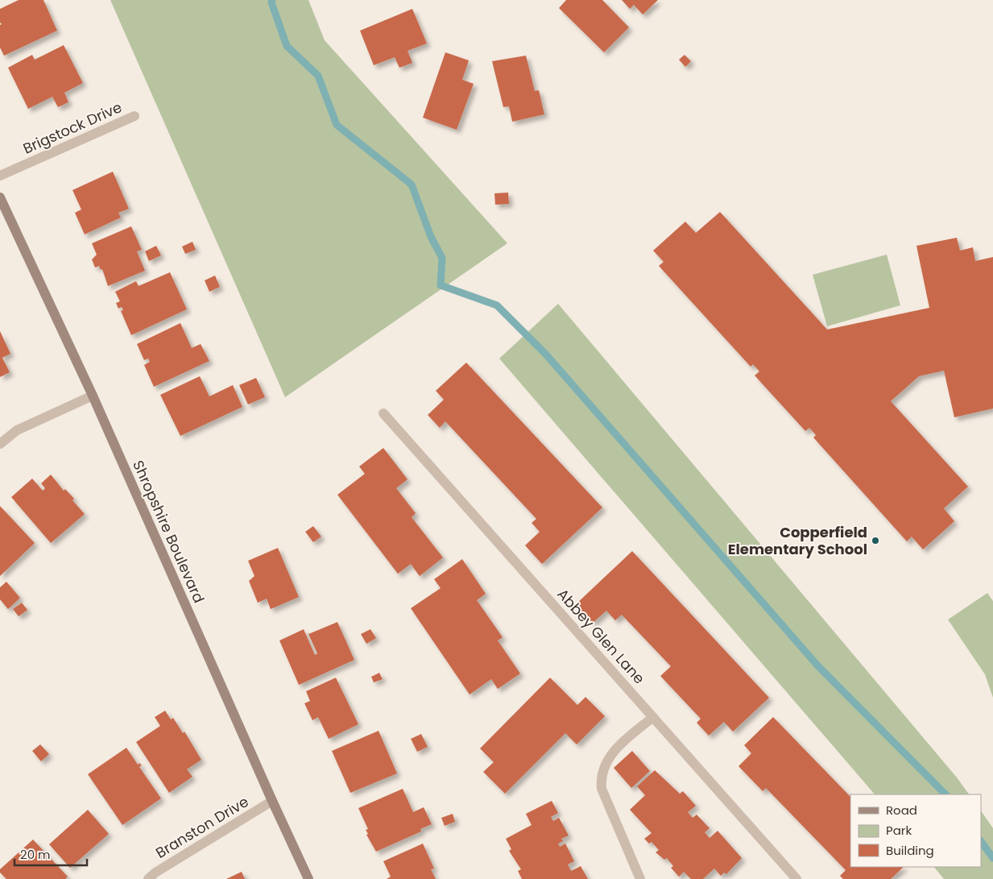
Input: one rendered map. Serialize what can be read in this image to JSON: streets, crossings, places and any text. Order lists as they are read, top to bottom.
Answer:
{
  "streets": {
    "street": [
      "Brigstock Drive",
      "Shropshire Boulevard",
      "Abbey Glen Lane",
      "Branston Drive"
    ]
  },
  "crossings": [
    ["Shropshire Boulevard", "Branston Drive"]
  ],
  "places": ["Copperfield Elementary School"],
  "legend": ["Road", "Park", "Building"],
  "scale_bar": "20 m"
}
